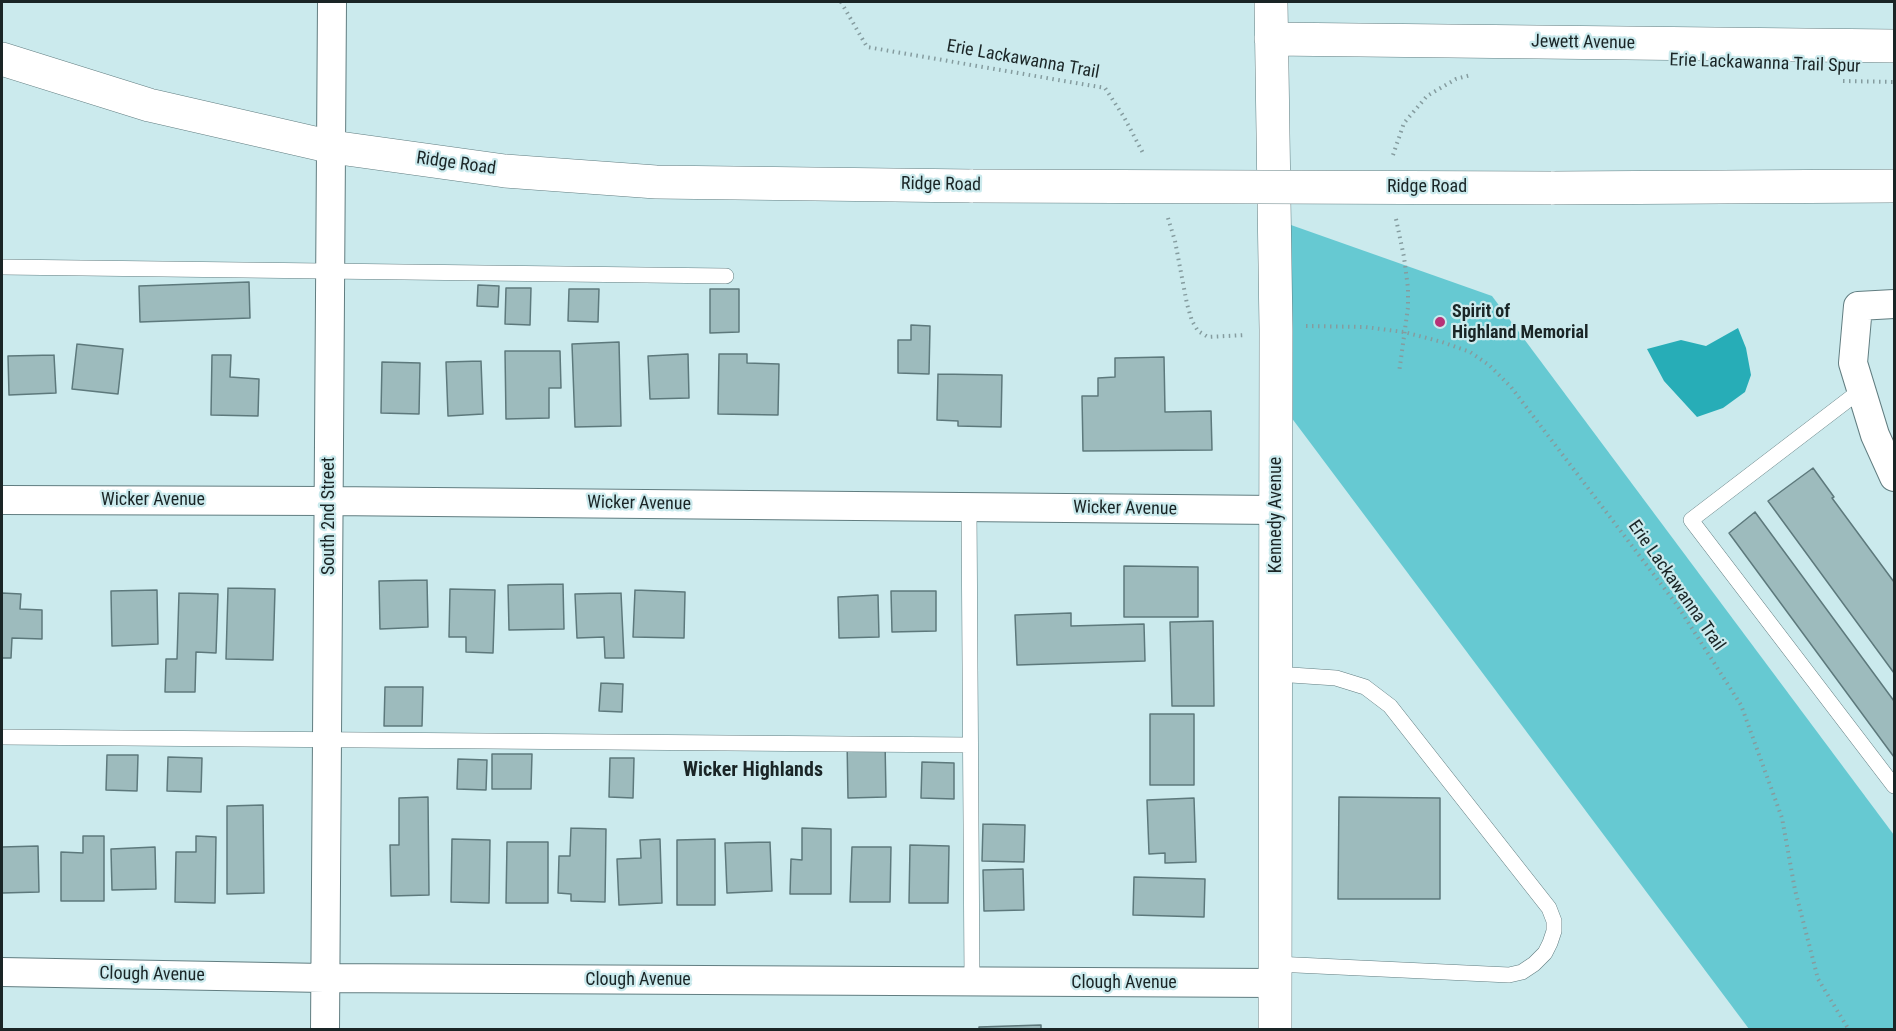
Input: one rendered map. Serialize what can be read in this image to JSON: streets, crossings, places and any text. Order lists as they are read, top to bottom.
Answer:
{
  "streets": {
    "main road": ["Jewett Avenue", "Ridge Road", "Kennedy Avenue"],
    "street": ["Wicker Avenue", "South 2nd Street", "Clough Avenue"],
    "path": ["Erie Lackawanna Trail", "Erie Lackawanna Trail Spur"]
  },
  "crossings": [
    ["Jewett Avenue", "Kennedy Avenue"],
    ["Ridge Road", "South 2nd Street"],
    ["Wicker Avenue", "Kennedy Avenue"],
    ["Wicker Avenue", "South 2nd Street"],
    ["Kennedy Avenue", "Clough Avenue"],
    ["South 2nd Street", "Clough Avenue"]
  ],
  "districts": ["Wicker Highlands"],
  "places": ["Spirit of Highland Memorial"]
}
